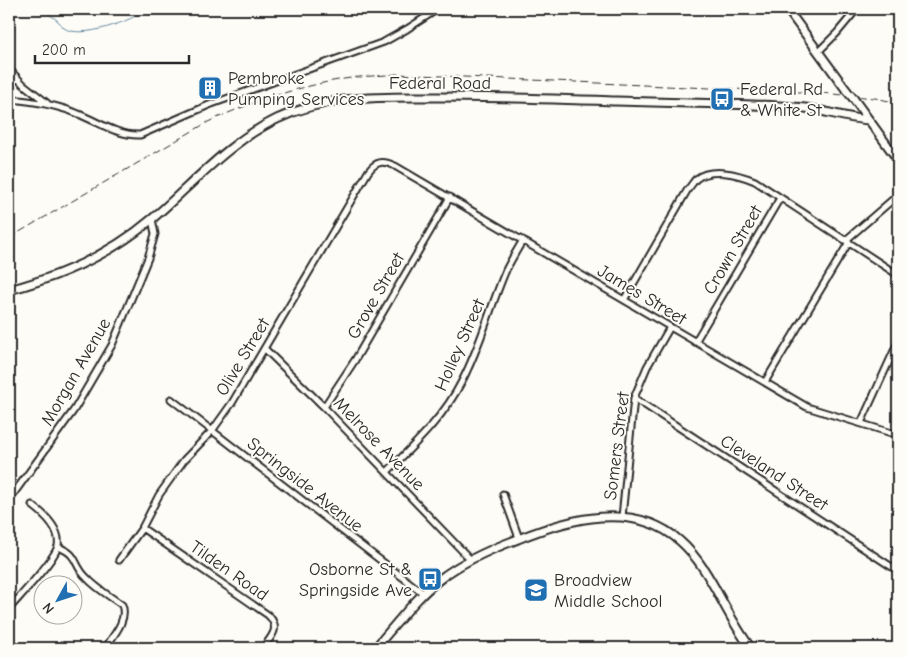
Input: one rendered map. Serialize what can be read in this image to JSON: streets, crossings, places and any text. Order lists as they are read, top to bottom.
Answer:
{
  "streets": {
    "main road": ["Federal Road"],
    "street": [
      "Crown Street",
      "James Street",
      "Grove Street",
      "Holley Street",
      "Olive Street",
      "Morgan Avenue",
      "Melrose Avenue",
      "Somers Street",
      "Cleveland Street",
      "Springside Avenue",
      "Tilden Road"
    ]
  },
  "crossings": [
    ["Federal Road", "Morgan Avenue"],
    ["Crown Street", "James Street"],
    ["James Street", "Grove Street"],
    ["James Street", "Holley Street"],
    ["James Street", "Olive Street"],
    ["James Street", "Somers Street"],
    ["Grove Street", "Melrose Avenue"],
    ["Holley Street", "Melrose Avenue"],
    ["Olive Street", "Melrose Avenue"],
    ["Olive Street", "Springside Avenue"],
    ["Olive Street", "Tilden Road"],
    ["Somers Street", "Cleveland Street"]
  ],
  "places": {
    "building": ["Pembroke Pumping Services"],
    "bus stop": ["Federal Rd & White St", "Osborne St & Springside Ave"],
    "school or university": ["Broadview Middle School"]
  },
  "scale_bar": "200 m",
  "north": "bottom left"
}
